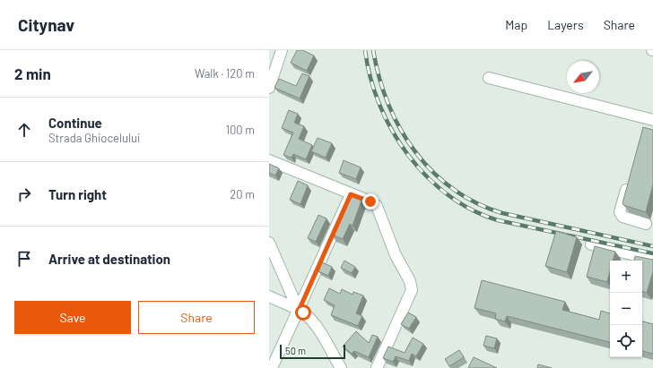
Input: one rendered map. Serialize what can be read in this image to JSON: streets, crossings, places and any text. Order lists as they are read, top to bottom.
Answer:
{
  "scale_bar": "50 m",
  "north": "bottom left",
  "page": {
    "header": "Citynav",
    "nav": ["Map", "Layers", "Share"],
    "heading": ["2 min", "Walk · 120 m"],
    "list": [
      ["Continue", "Strada Ghiocelului", "100 m"],
      ["Turn right", "20 m"],
      "Arrive at destination"
    ],
    "map_buttons": ["+", "−"],
    "buttons": ["Save", "Share"],
    "scale": "50 m"
  }
}
